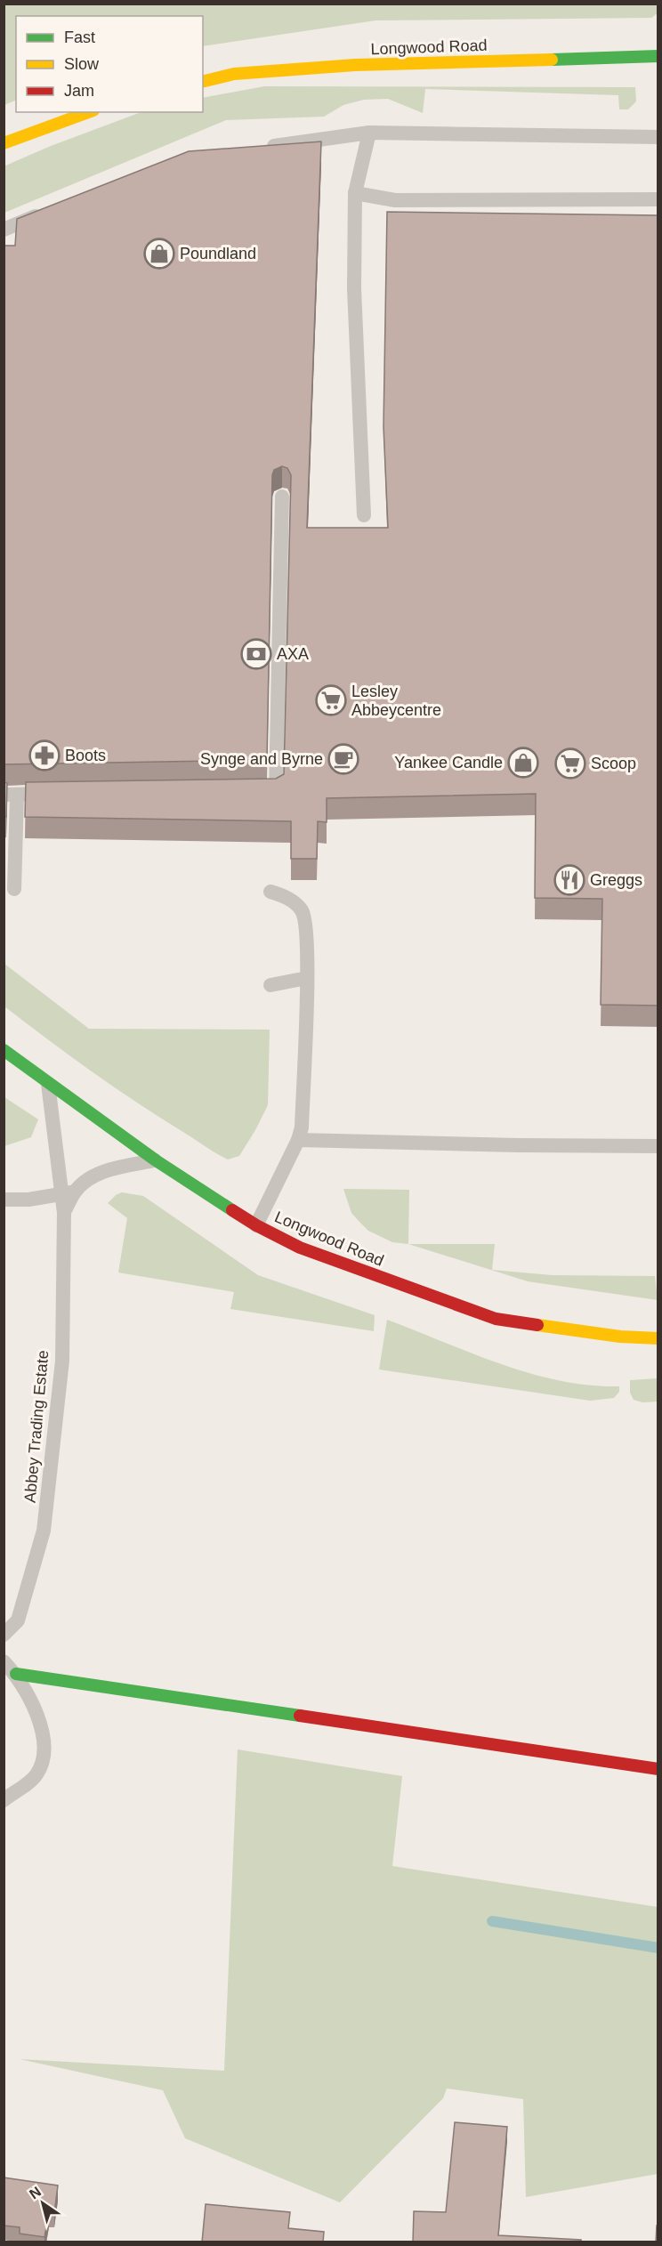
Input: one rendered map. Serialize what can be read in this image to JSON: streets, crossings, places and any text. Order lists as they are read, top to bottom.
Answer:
{
  "streets": {
    "street": ["Longwood Road"],
    "lane": ["Abbey Trading Estate"]
  },
  "crossings": [
    ["Longwood Road", "Abbey Trading Estate"]
  ],
  "places": {
    "shop": ["Poundland", "Yankee Candle"],
    "bank": ["AXA"],
    "supermarket": ["Lesley Abbeycentre", "Scoop"],
    "pharmacy": ["Boots"],
    "cafe": ["Synge and Byrne"],
    "restaurant": ["Greggs"]
  },
  "legend": ["Fast", "Slow", "Jam"],
  "north": "top left"
}
